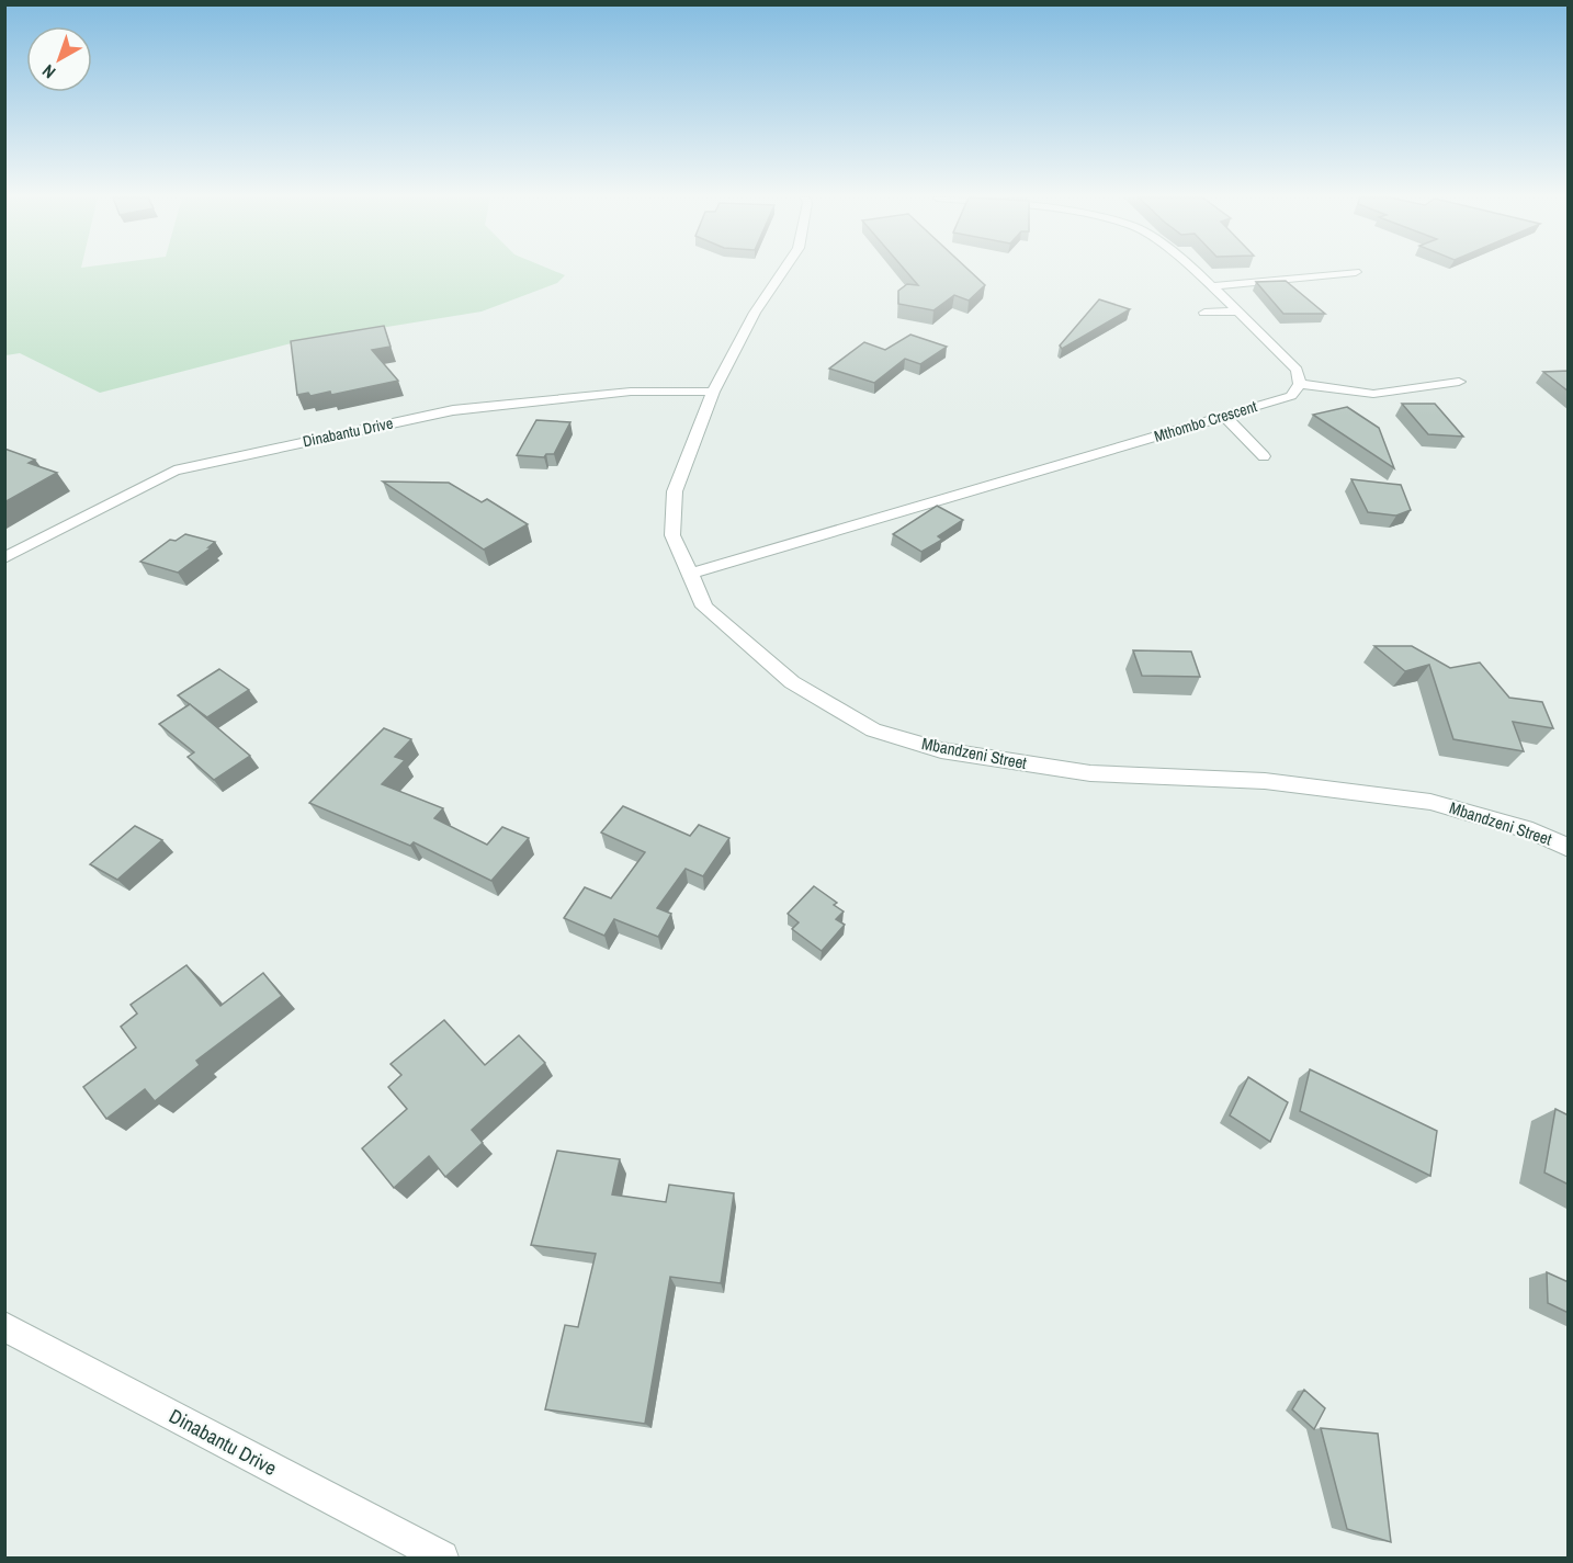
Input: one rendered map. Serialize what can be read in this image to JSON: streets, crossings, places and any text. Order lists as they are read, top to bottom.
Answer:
{
  "streets": {
    "street": ["Mthombo Crescent", "Dinabantu Drive", "Mbandzeni Street"]
  },
  "crossings": [
    ["Mthombo Crescent", "Mbandzeni Street"],
    ["Dinabantu Drive", "Mbandzeni Street"]
  ],
  "north": "bottom left"
}
